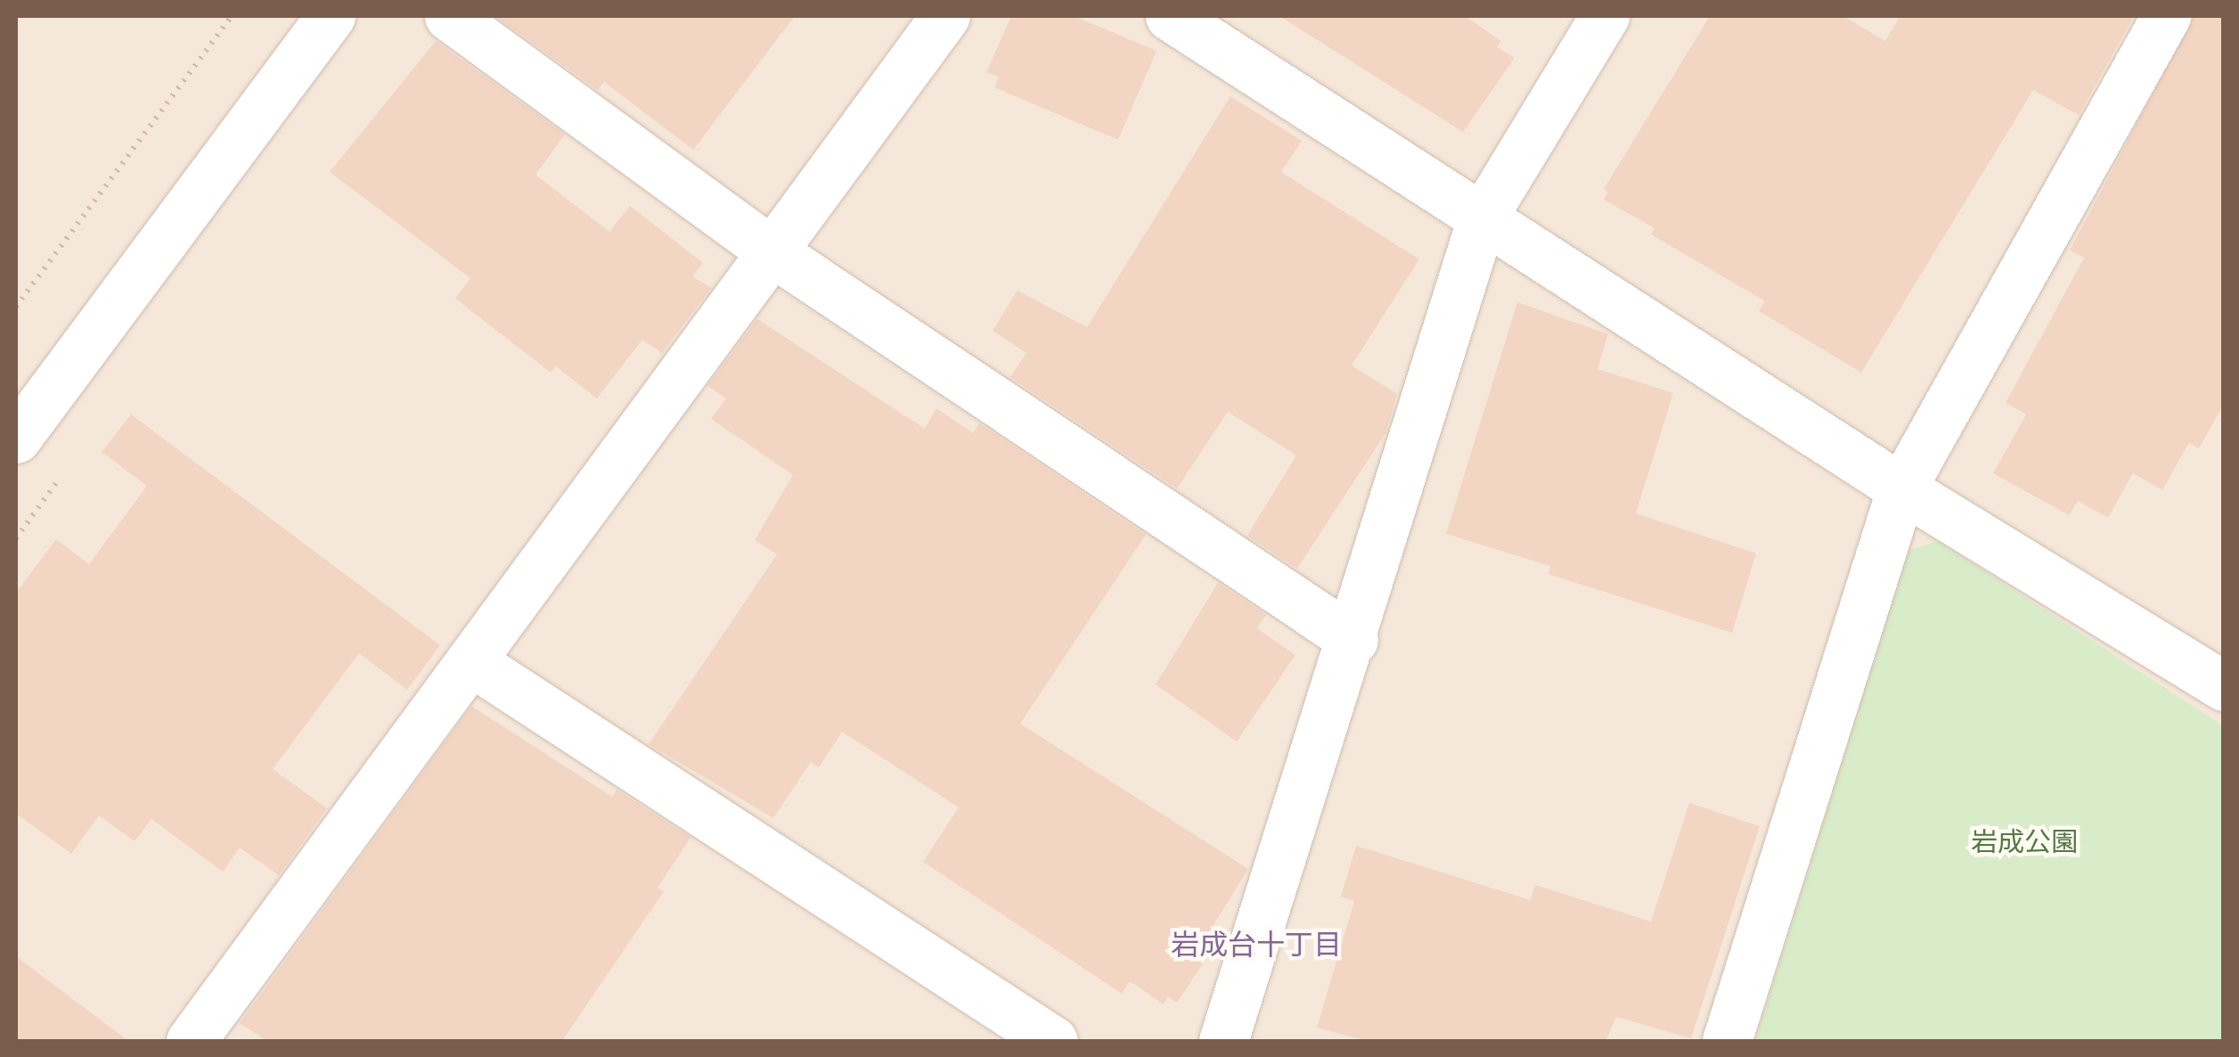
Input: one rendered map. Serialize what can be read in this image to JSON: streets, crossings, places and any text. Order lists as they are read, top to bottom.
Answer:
{
  "districts": ["岩成台十丁目"],
  "parks": ["岩成公園"]
}
